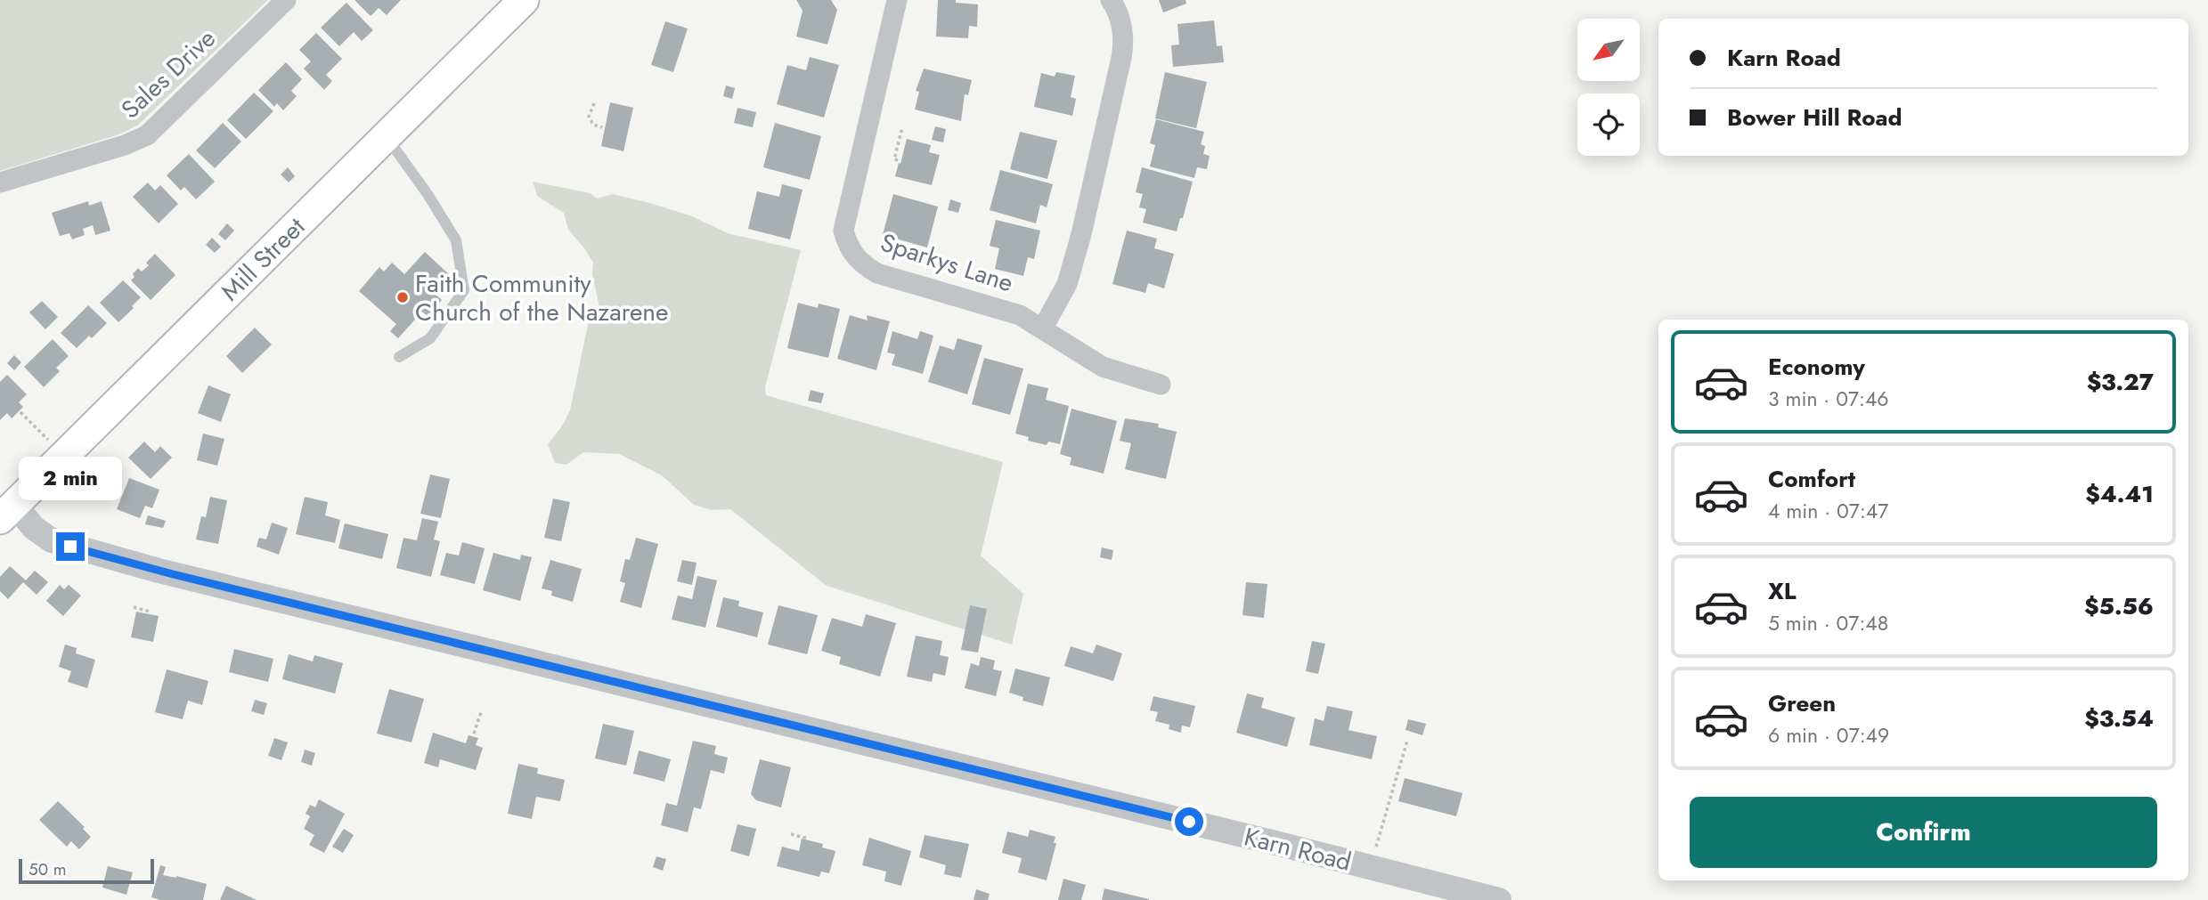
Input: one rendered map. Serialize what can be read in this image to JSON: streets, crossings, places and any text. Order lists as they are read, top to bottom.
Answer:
{
  "streets": {
    "main road": ["Mill Street"],
    "street": ["Sales Drive", "Sparkys Lane", "Karn Road"]
  },
  "crossings": [
    ["Mill Street", "Karn Road"]
  ],
  "places": ["Faith Community Church of the Nazarene"],
  "scale_bar": "50 m",
  "north": "bottom left",
  "page": {
    "banner": ["Karn Road", "Bower Hill Road"],
    "list": [
      {
        "name": "Economy",
        "note": "3 min · 07:46",
        "value": "$3.27"
      },
      {
        "name": "Comfort",
        "note": "4 min · 07:47",
        "value": "$4.41"
      },
      {
        "name": "XL",
        "note": "5 min · 07:48",
        "value": "$5.56"
      },
      {
        "name": "Green",
        "note": "6 min · 07:49",
        "value": "$3.54"
      }
    ],
    "bubble": "2 min",
    "buttons": "Confirm",
    "scale": "50 m"
  }
}
